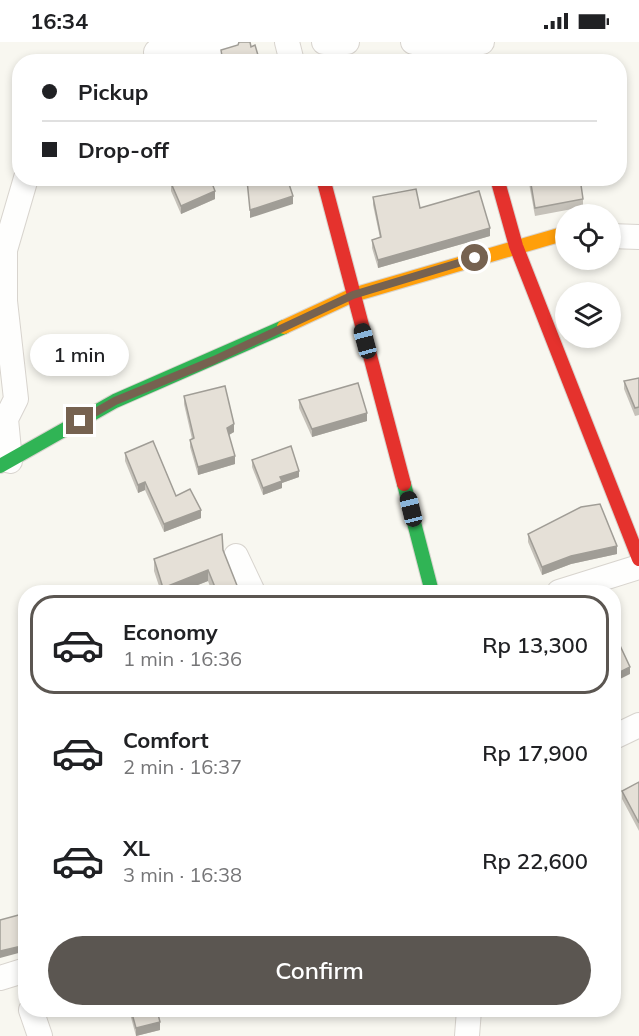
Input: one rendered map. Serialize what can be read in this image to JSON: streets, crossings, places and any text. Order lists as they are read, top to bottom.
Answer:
{
  "page": {
    "status": "16:34",
    "banner": ["Pickup", "Drop-off"],
    "bubble": "1 min",
    "list": [
      {
        "name": "Economy",
        "note": "1 min · 16:36",
        "value": "Rp 13,300"
      },
      {
        "name": "Comfort",
        "note": "2 min · 16:37",
        "value": "Rp 17,900"
      },
      {
        "name": "XL",
        "note": "3 min · 16:38",
        "value": "Rp 22,600"
      }
    ],
    "buttons": "Confirm"
  }
}
